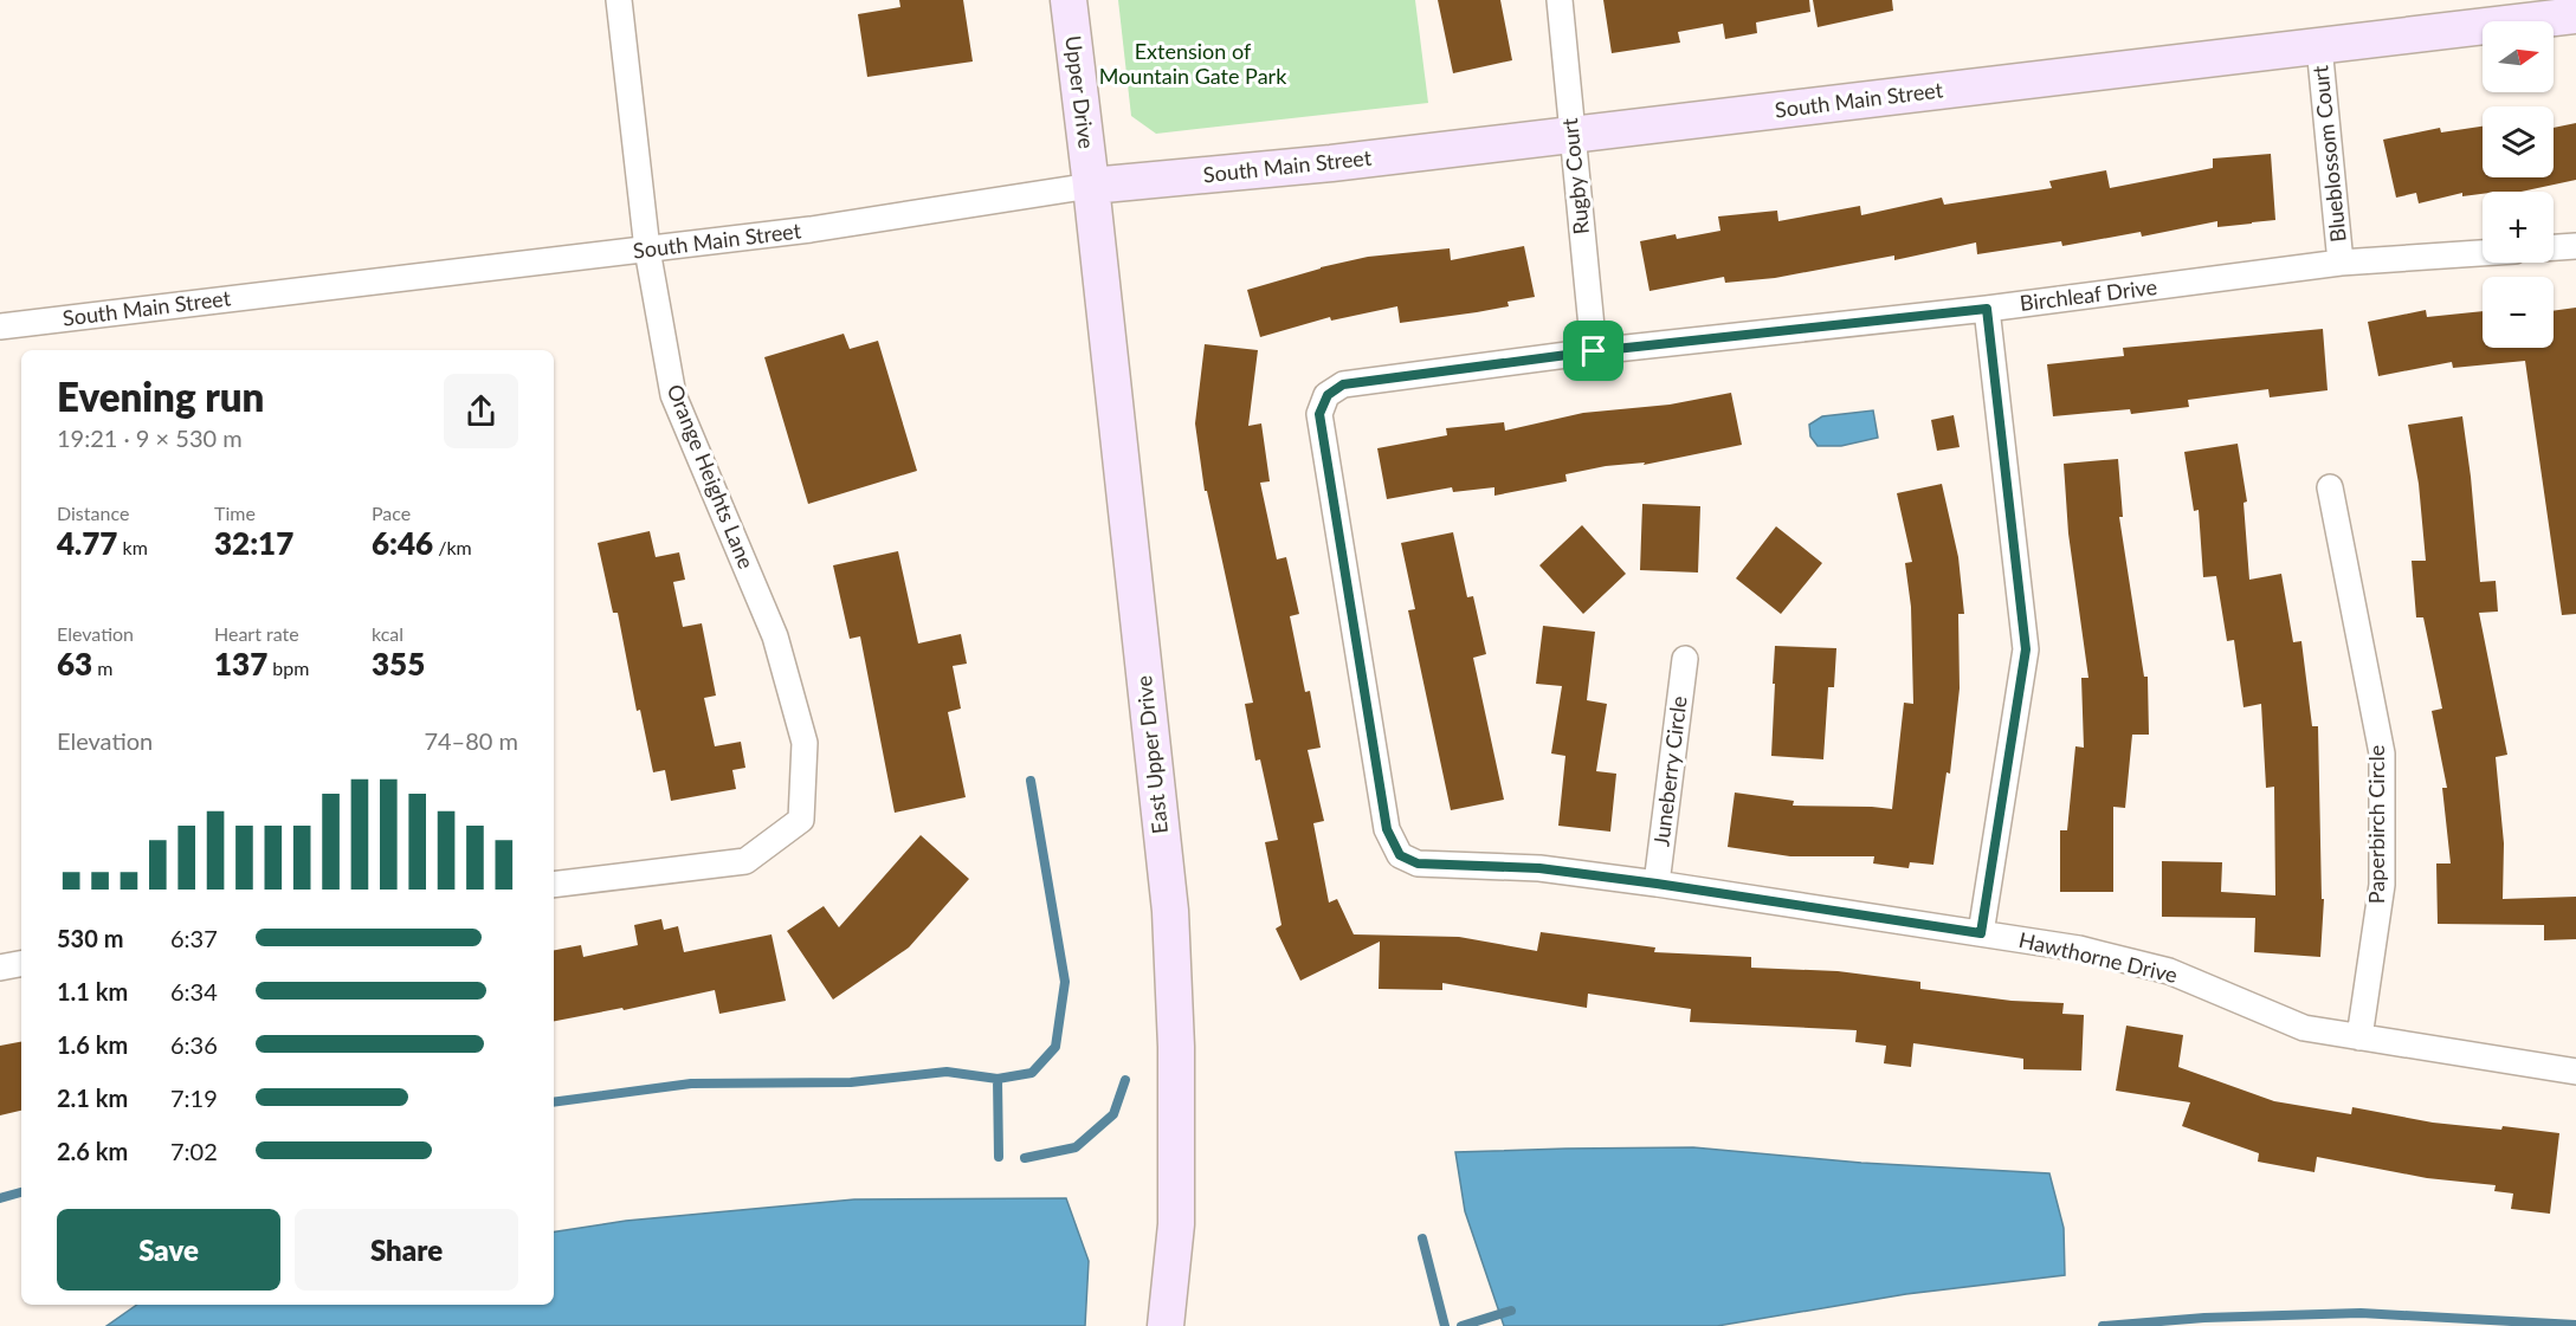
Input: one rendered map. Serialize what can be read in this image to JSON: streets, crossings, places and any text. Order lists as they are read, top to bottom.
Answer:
{
  "streets": {
    "main road": ["Upper Drive", "South Main Street", "East Upper Drive"],
    "street": [
      "Blueblossom Court",
      "Rugby Court",
      "Birchleaf Drive",
      "Orange Heights Lane",
      "Juneberry Circle",
      "Paperbirch Circle",
      "Hawthorne Drive"
    ]
  },
  "crossings": [
    ["Upper Drive", "South Main Street"],
    ["Upper Drive", "East Upper Drive"],
    ["South Main Street", "Blueblossom Court"],
    ["South Main Street", "Rugby Court"],
    ["South Main Street", "Orange Heights Lane"],
    ["South Main Street", "East Upper Drive"],
    ["Blueblossom Court", "Birchleaf Drive"],
    ["Rugby Court", "Birchleaf Drive"],
    ["Birchleaf Drive", "Hawthorne Drive"],
    ["Juneberry Circle", "Hawthorne Drive"],
    ["Paperbirch Circle", "Hawthorne Drive"]
  ],
  "parks": ["Extension of Mountain Gate Park"],
  "north": "right",
  "page": {
    "map_buttons": ["+", "−"],
    "heading": ["Evening run", "19:21 · 9 × 530 m"],
    "stats": [
      ["Distance", "4.77 km"],
      ["Time", "32:17"],
      ["Pace", "6:46 /km"],
      ["Elevation", "63 m"],
      ["Heart rate", "137 bpm"],
      ["kcal", "355"]
    ],
    "chart": ["Elevation", "74–80 m"],
    "list": [
      {
        "name": "530 m",
        "note": "6:37"
      },
      {
        "name": "1.1 km",
        "note": "6:34"
      },
      {
        "name": "1.6 km",
        "note": "6:36"
      },
      {
        "name": "2.1 km",
        "note": "7:19"
      },
      {
        "name": "2.6 km",
        "note": "7:02"
      }
    ],
    "buttons": ["Save", "Share"]
  }
}
